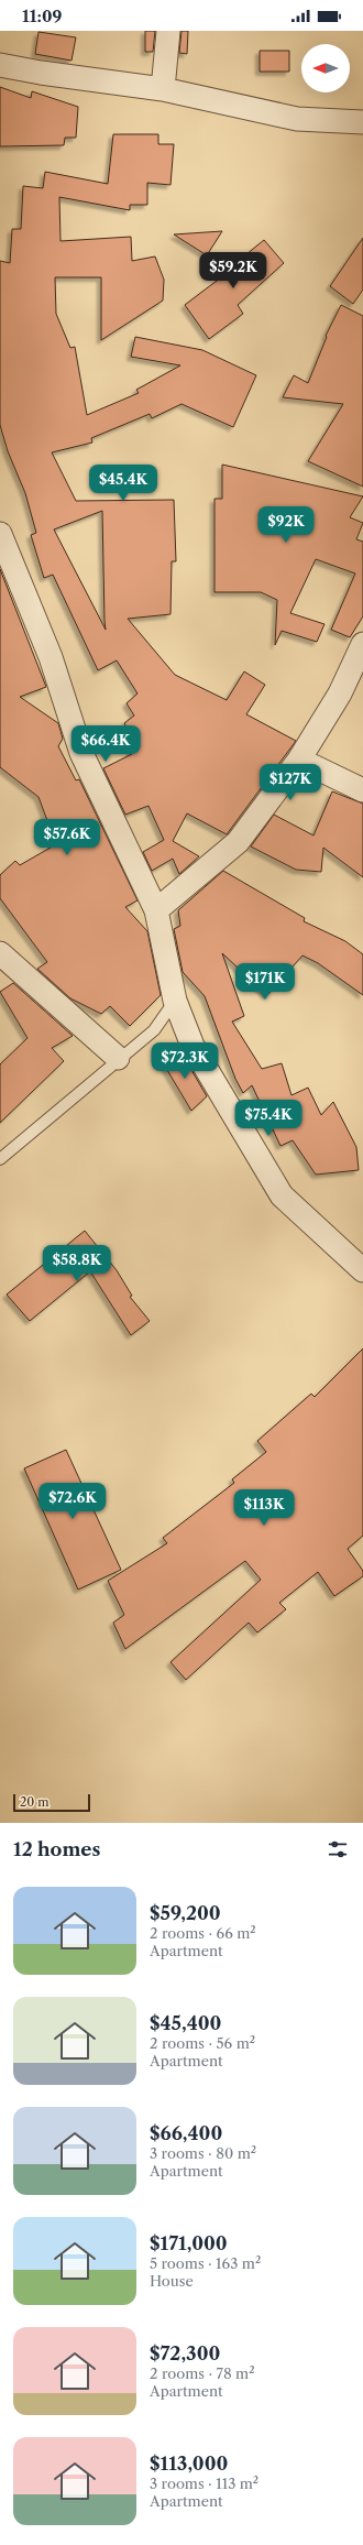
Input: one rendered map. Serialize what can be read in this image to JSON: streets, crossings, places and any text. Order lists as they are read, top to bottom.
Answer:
{
  "scale_bar": "20 m",
  "north": "left",
  "page": {
    "status": "11:09",
    "price": [
      "$59.2K",
      "$45.4K",
      "$92K",
      "$66.4K",
      "$127K",
      "$57.6K",
      "$171K",
      "$72.3K",
      "$75.4K",
      "$58.8K",
      "$72.6K",
      "$113K"
    ],
    "scale": "20 m",
    "heading": "12 homes",
    "list": [
      {
        "name": "$59,200",
        "note": "2 rooms · 66 m² · Apartment"
      },
      {
        "name": "$45,400",
        "note": "2 rooms · 56 m² · Apartment"
      },
      {
        "name": "$66,400",
        "note": "3 rooms · 80 m² · Apartment"
      },
      {
        "name": "$171,000",
        "note": "5 rooms · 163 m² · House"
      },
      {
        "name": "$72,300",
        "note": "2 rooms · 78 m² · Apartment"
      },
      {
        "name": "$113,000",
        "note": "3 rooms · 113 m² · Apartment"
      }
    ]
  }
}
